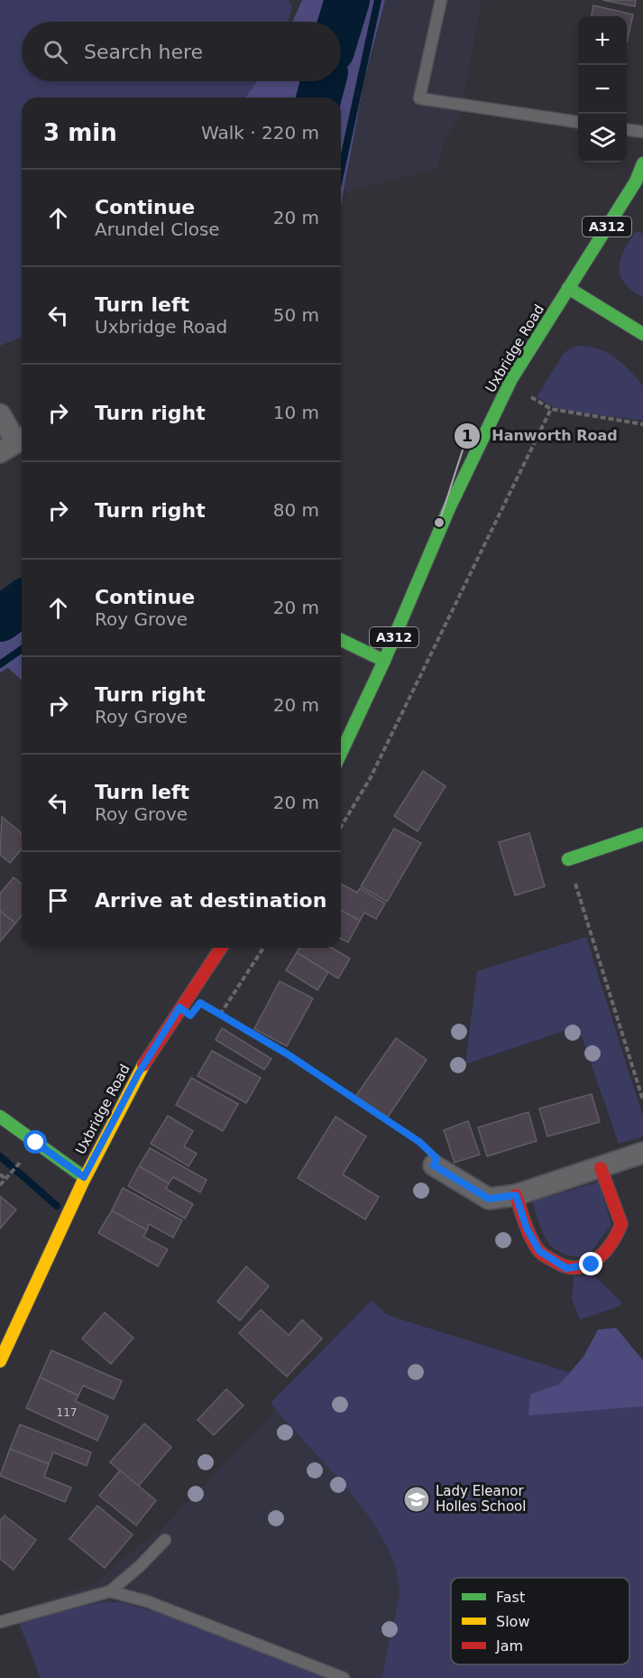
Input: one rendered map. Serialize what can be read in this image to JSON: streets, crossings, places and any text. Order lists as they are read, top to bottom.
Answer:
{
  "streets": {
    "main road": ["A312", "Uxbridge Road"]
  },
  "places": {
    "other": ["Hanworth Road"],
    "school or university": ["Lady Eleanor Holles School"]
  },
  "house_numbers": ["117"],
  "legend": ["Fast", "Slow", "Jam"],
  "page": {
    "map_buttons": ["+", "−"],
    "search": "Search here",
    "heading": ["3 min", "Walk · 220 m"],
    "list": [
      ["Continue", "Arundel Close", "20 m"],
      ["Turn left", "Uxbridge Road", "50 m"],
      ["Turn right", "10 m"],
      ["Turn right", "80 m"],
      ["Continue", "Roy Grove", "20 m"],
      ["Turn right", "Roy Grove", "20 m"],
      ["Turn left", "Roy Grove", "20 m"],
      "Arrive at destination"
    ]
  }
}
